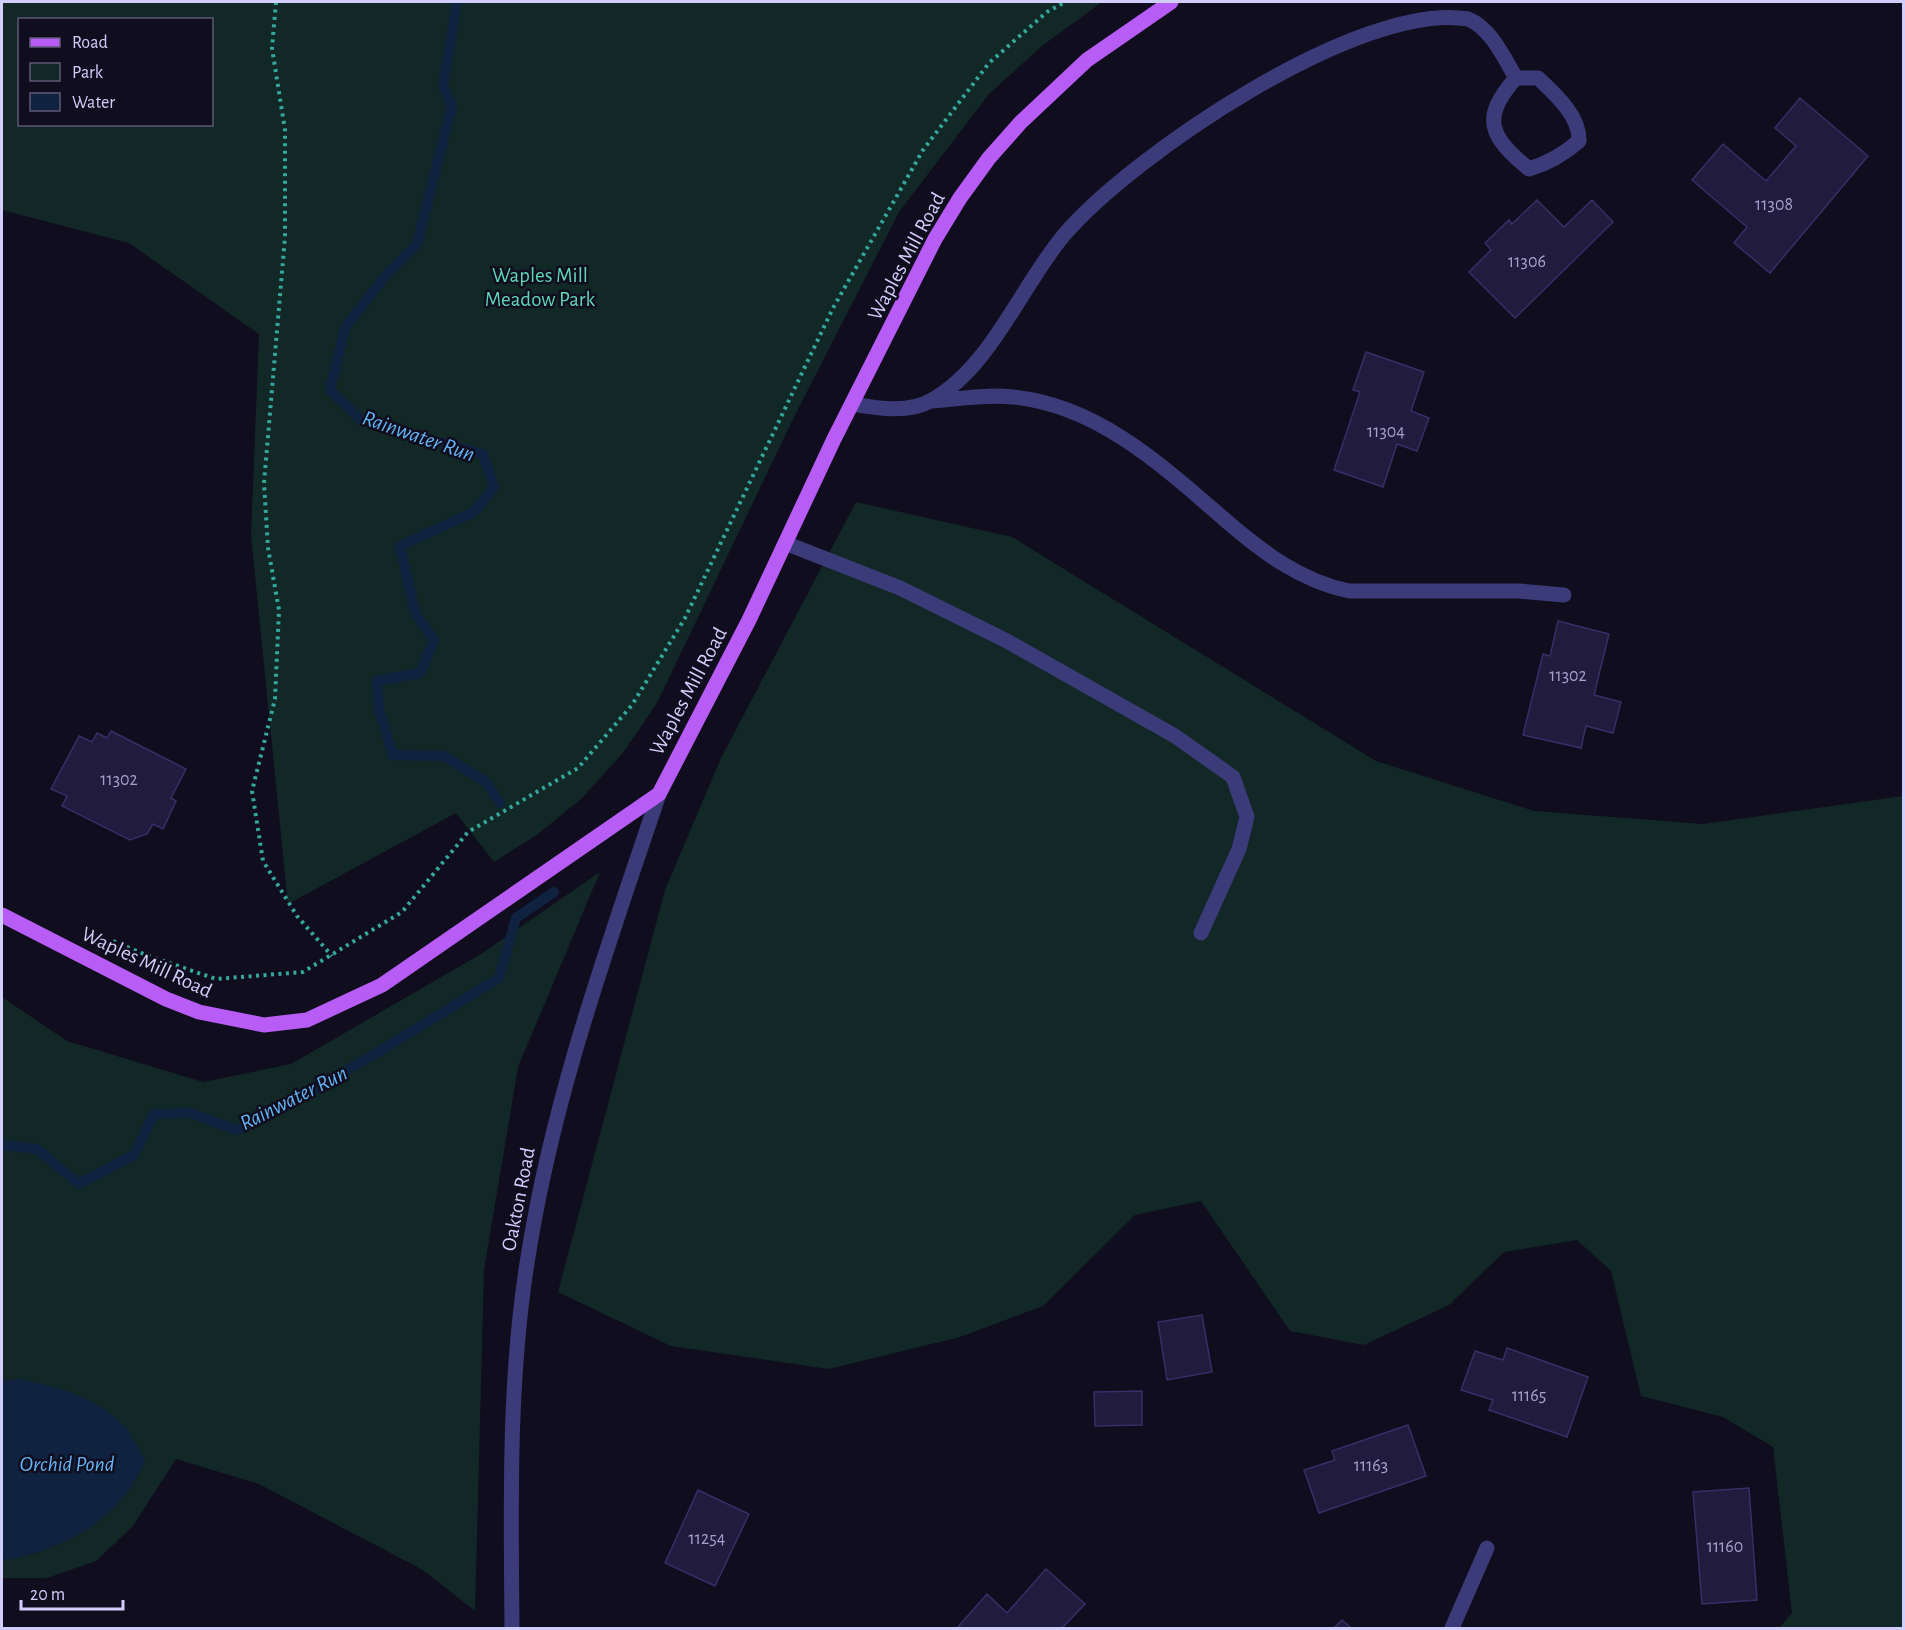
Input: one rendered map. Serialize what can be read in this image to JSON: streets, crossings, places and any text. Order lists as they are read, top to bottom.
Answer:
{
  "streets": {
    "main road": ["Waples Mill Road"],
    "street": ["Oakton Road"]
  },
  "crossings": [
    ["Waples Mill Road", "Oakton Road"]
  ],
  "water": ["Rainwater Run", "Orchid Pond"],
  "parks": ["Waples Mill Meadow Park"],
  "house_numbers": [
    "11308",
    "11306",
    "11304",
    "11302",
    "11302",
    "11165",
    "11163",
    "11254",
    "11160"
  ],
  "legend": ["Road", "Park", "Water"],
  "scale_bar": "20 m"
}
